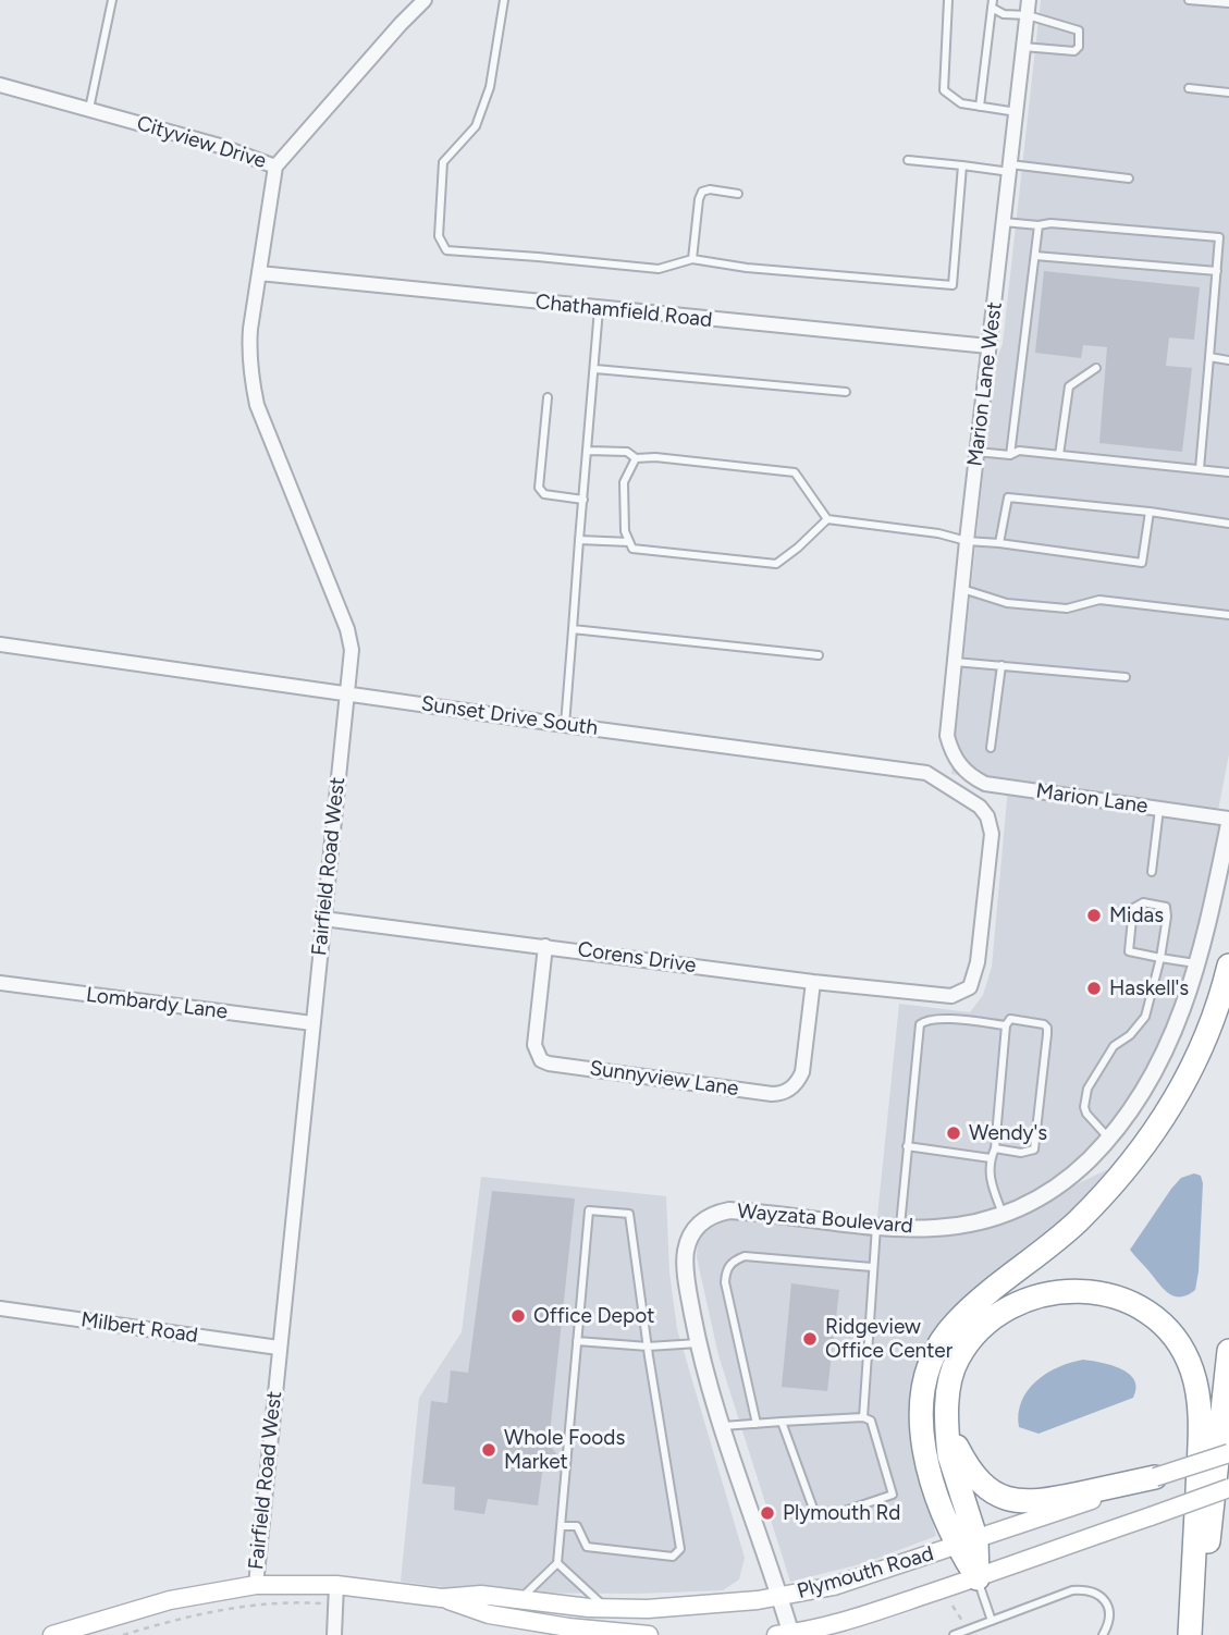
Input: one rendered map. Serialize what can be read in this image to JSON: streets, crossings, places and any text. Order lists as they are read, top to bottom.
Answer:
{
  "streets": {
    "main road": ["Plymouth Road"],
    "street": [
      "Cityview Drive",
      "Chathamfield Road",
      "Marion Lane West",
      "Sunset Drive South",
      "Marion Lane",
      "Fairfield Road West",
      "Corens Drive",
      "Lombardy Lane",
      "Sunnyview Lane",
      "Wayzata Boulevard",
      "Milbert Road"
    ]
  },
  "crossings": [
    ["Cityview Drive", "Fairfield Road West"],
    ["Chathamfield Road", "Marion Lane West"],
    ["Chathamfield Road", "Fairfield Road West"],
    ["Marion Lane West", "Marion Lane"],
    ["Sunset Drive South", "Fairfield Road West"],
    ["Sunset Drive South", "Corens Drive"],
    ["Marion Lane", "Wayzata Boulevard"],
    ["Fairfield Road West", "Corens Drive"],
    ["Fairfield Road West", "Lombardy Lane"],
    ["Fairfield Road West", "Milbert Road"],
    ["Fairfield Road West", "Plymouth Road"],
    ["Corens Drive", "Sunnyview Lane"],
    ["Wayzata Boulevard", "Plymouth Road"]
  ],
  "places": [
    "Midas",
    "Haskell's",
    "Wendy's",
    "Office Depot",
    "Ridgeview Office Center",
    "Whole Foods Market",
    "Plymouth Rd"
  ]
}
